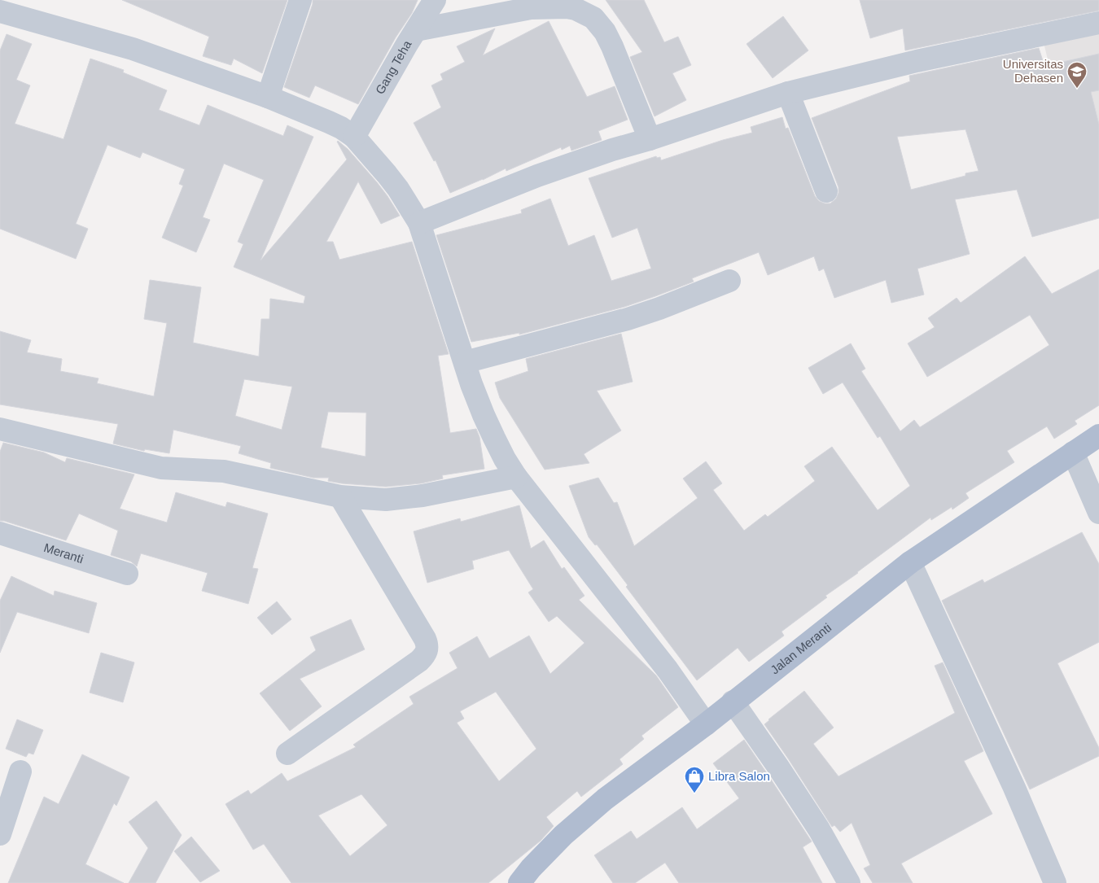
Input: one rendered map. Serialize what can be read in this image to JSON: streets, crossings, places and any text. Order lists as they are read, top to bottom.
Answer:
{
  "streets": {
    "main road": ["Jalan Meranti"],
    "street": ["Gang Teha", "Meranti"]
  },
  "places": {
    "school or university": ["Universitas Dehasen"],
    "shop": ["Libra Salon"]
  }
}
